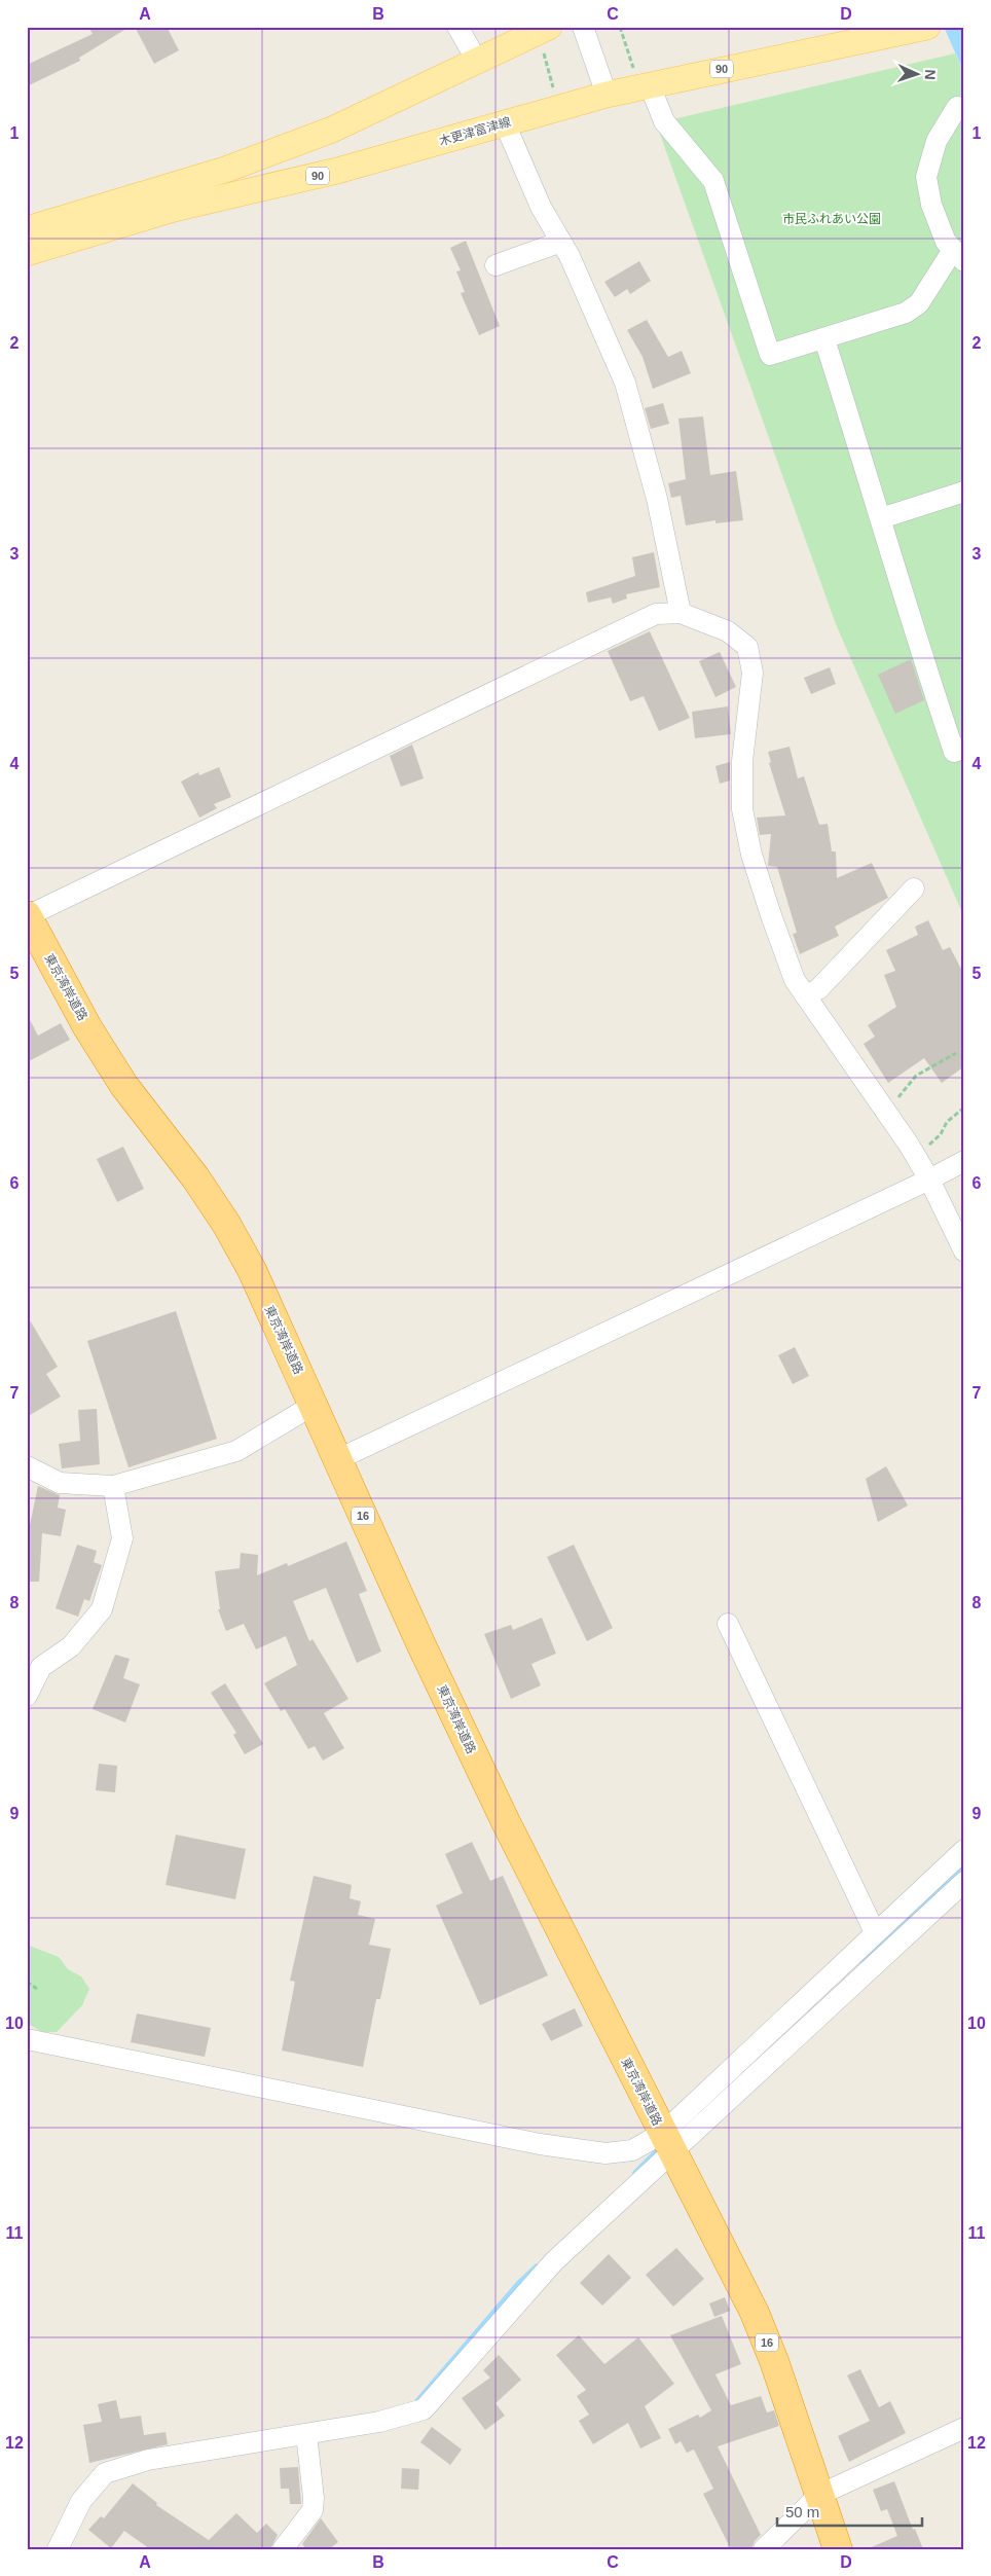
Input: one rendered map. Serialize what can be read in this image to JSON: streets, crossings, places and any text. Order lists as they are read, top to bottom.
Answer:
{
  "streets": {
    "highway": ["東京湾岸道路", "16"],
    "main road": ["90", "木更津富津線"]
  },
  "parks": ["市民ふれあい公園"],
  "scale_bar": "50 m",
  "north": "right",
  "grid": {
    "columns": [
      "A",
      "B",
      "C",
      "D"
    ],
    "rows": [
      "1",
      "2",
      "3",
      "4",
      "5",
      "6",
      "7",
      "8",
      "9",
      "10",
      "11",
      "12"
    ]
  }
}
